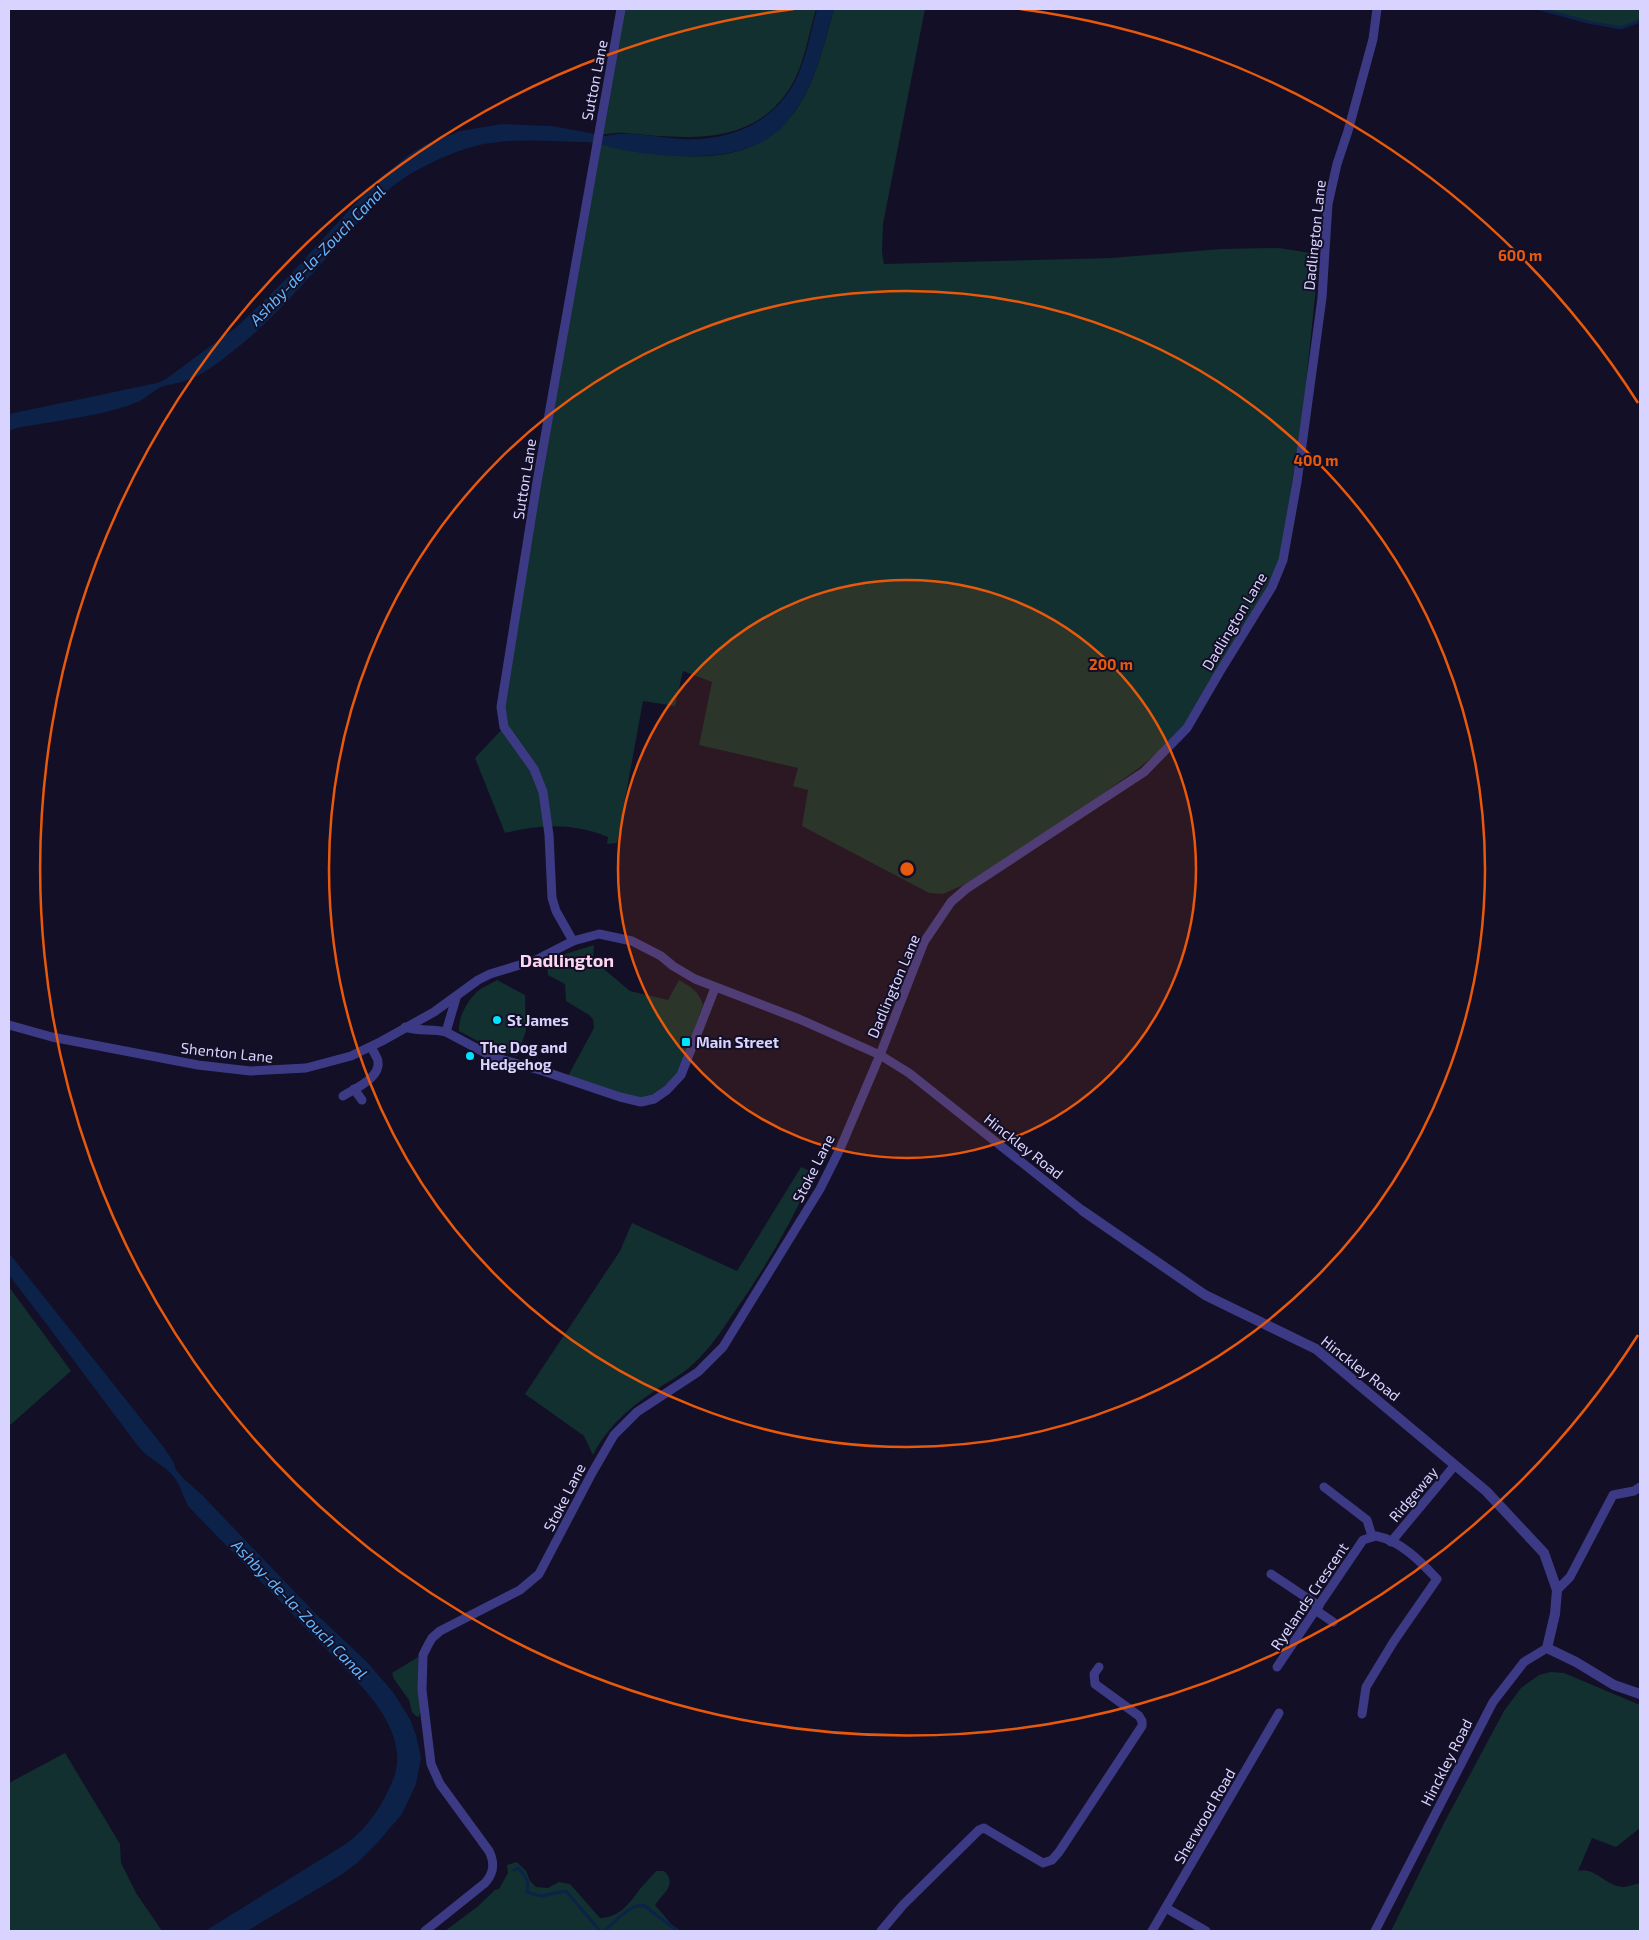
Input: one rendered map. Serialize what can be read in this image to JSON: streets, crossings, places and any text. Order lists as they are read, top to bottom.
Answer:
{
  "streets": {
    "street": [
      "Sutton Lane",
      "Dadlington Lane",
      "Shenton Lane",
      "Hinckley Road",
      "Stoke Lane",
      "Ridgeway",
      "Ryelands Crescent",
      "Sherwood Road"
    ]
  },
  "crossings": [
    ["Dadlington Lane", "Hinckley Road"],
    ["Dadlington Lane", "Stoke Lane"],
    ["Hinckley Road", "Stoke Lane"],
    ["Hinckley Road", "Ridgeway"]
  ],
  "districts": ["Dadlington"],
  "water": ["Ashby-de-la-Zouch Canal"],
  "places": {
    "other": ["St James", "The Dog and Hedgehog"],
    "transit": ["Main Street"]
  },
  "rings": ["600 m", "400 m", "200 m"]
}
